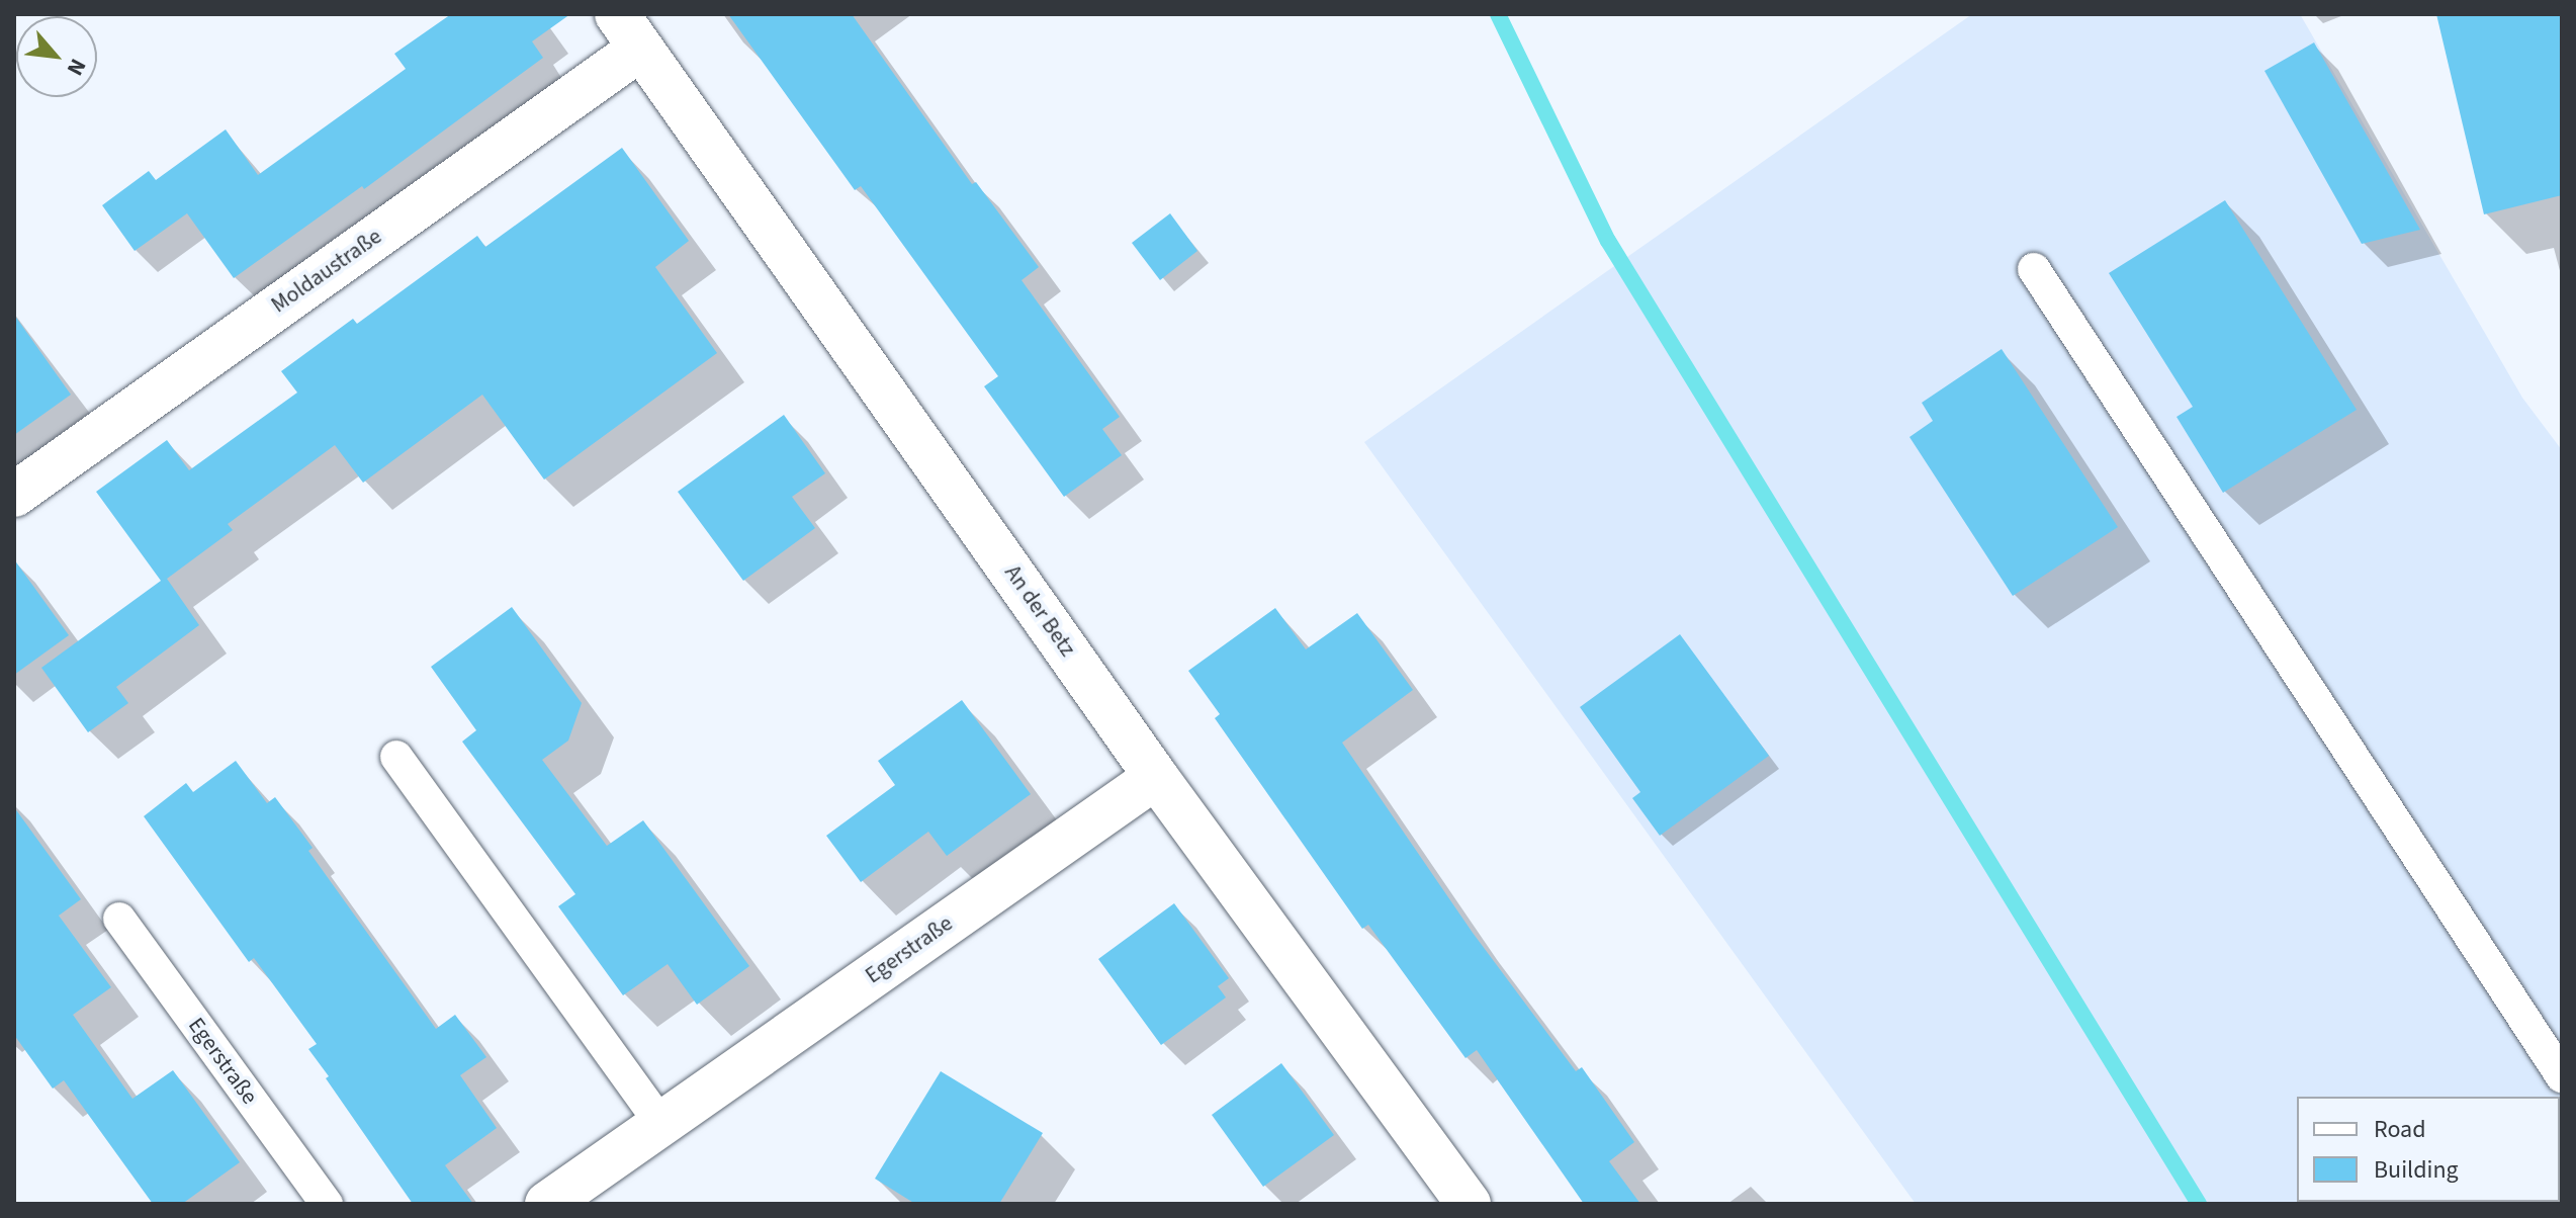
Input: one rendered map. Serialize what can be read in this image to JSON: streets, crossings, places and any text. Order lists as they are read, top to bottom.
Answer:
{
  "streets": {
    "street": ["Moldaustraße", "An der Betz", "Egerstraße"]
  },
  "crossings": [
    ["Moldaustraße", "An der Betz"],
    ["An der Betz", "Egerstraße"]
  ],
  "legend": ["Road", "Building"],
  "north": "bottom right"
}
